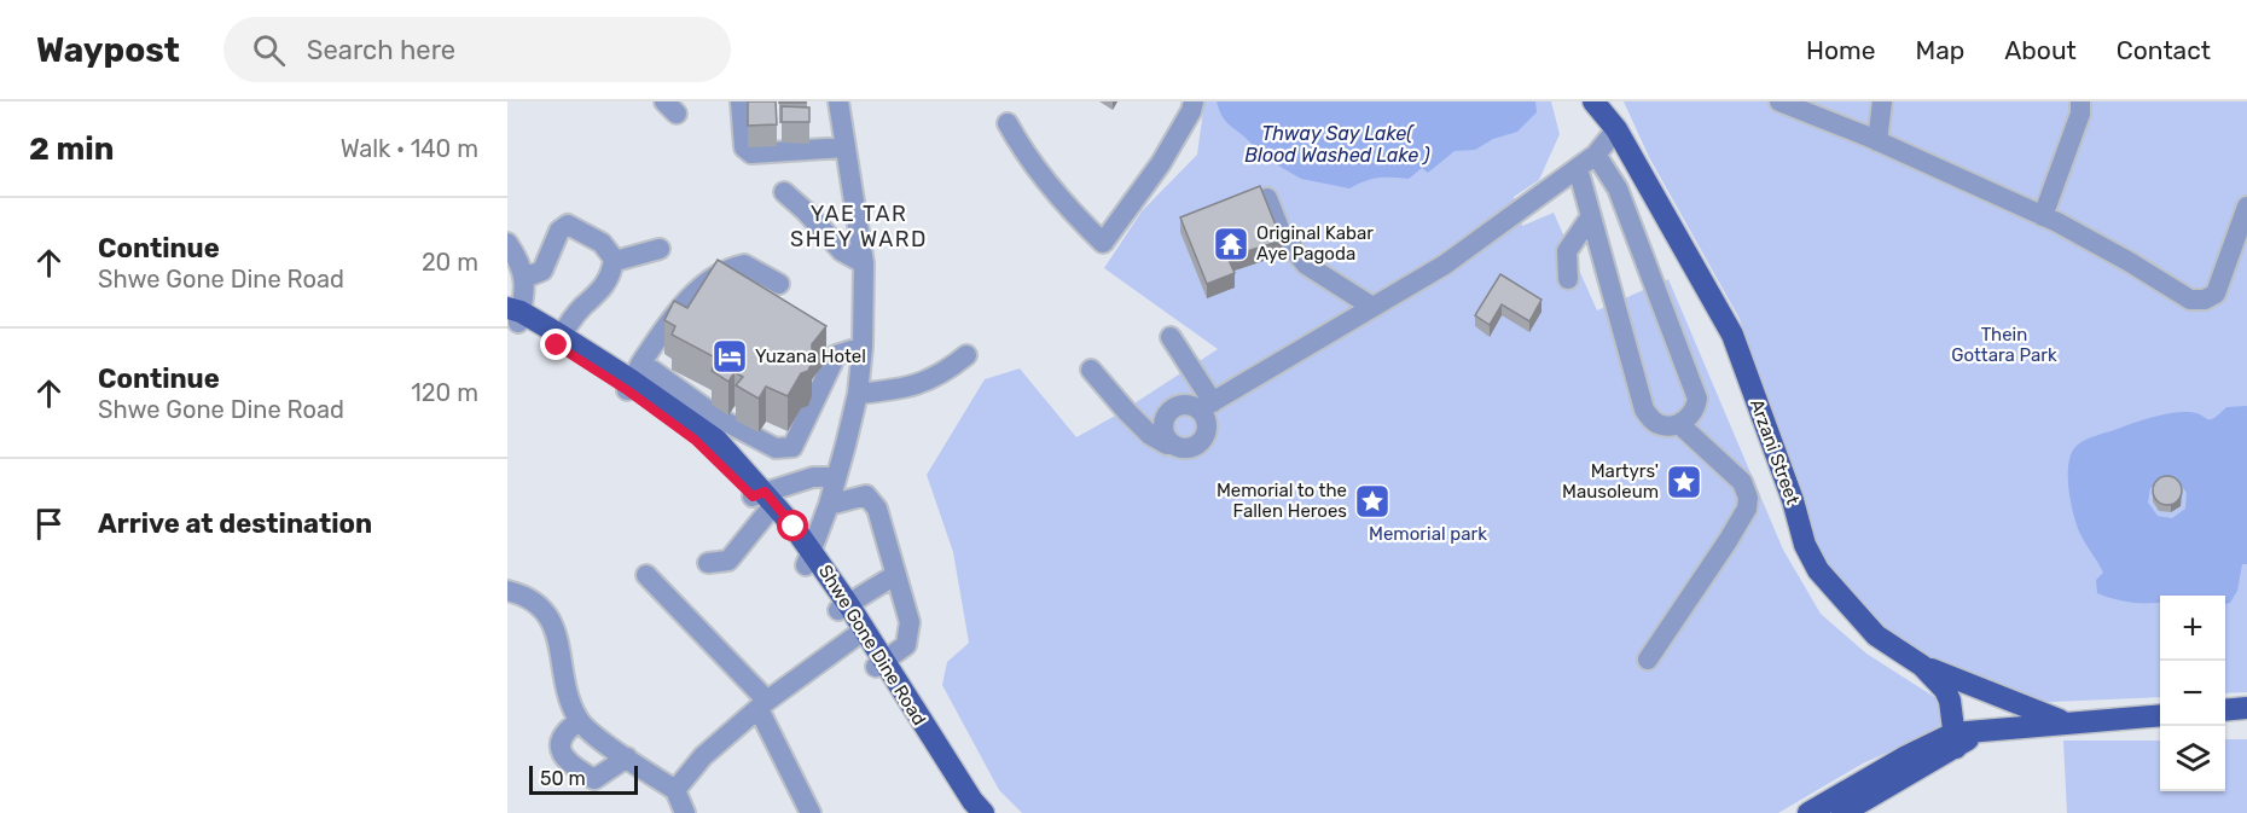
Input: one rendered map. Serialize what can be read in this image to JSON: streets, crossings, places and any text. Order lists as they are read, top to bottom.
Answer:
{
  "streets": {
    "main road": ["Arzani Street", "Shwe Gone Dine Road"]
  },
  "districts": ["YAE TAR SHEY WARD"],
  "water": ["Thway Say Lake( Blood Washed Lake )"],
  "parks": ["Thein Gottara Park", "Memorial park"],
  "places": {
    "temple": ["Original Kabar Aye Pagoda"],
    "hotel": ["Yuzana Hotel"],
    "place": ["Martyrs' Mausoleum", "Memorial to the Fallen Heroes"]
  },
  "scale_bar": "50 m",
  "page": {
    "header": "Waypost",
    "search": "Search here",
    "nav": [
      "Home",
      "Map",
      "About",
      "Contact"
    ],
    "heading": ["2 min", "Walk · 140 m"],
    "list": [
      ["Continue", "Shwe Gone Dine Road", "20 m"],
      ["Continue", "Shwe Gone Dine Road", "120 m"],
      "Arrive at destination"
    ],
    "map_buttons": ["+", "−"],
    "scale": "50 m"
  }
}
